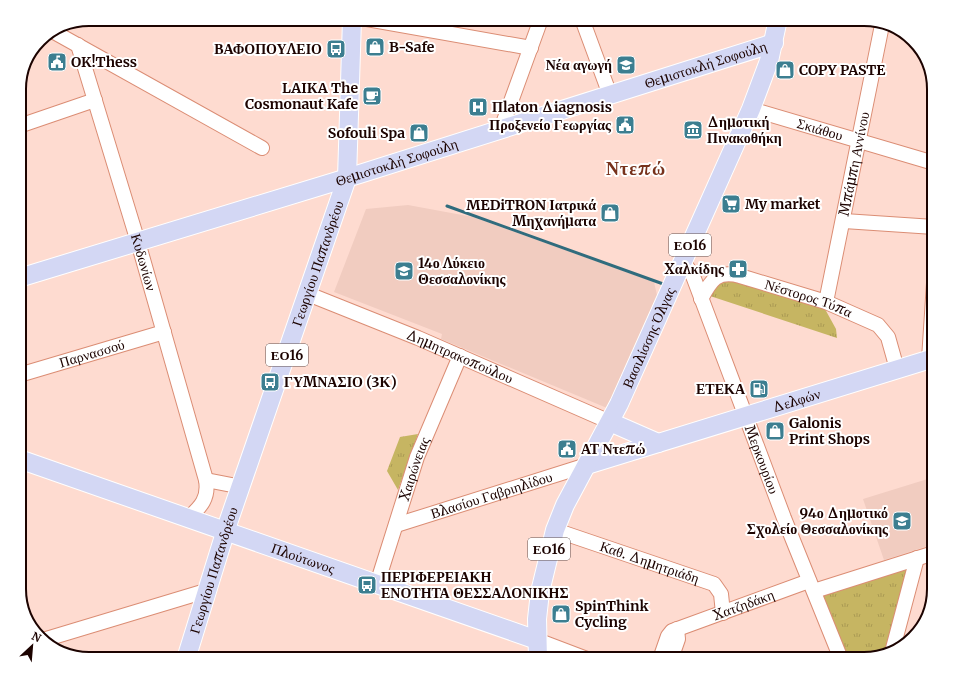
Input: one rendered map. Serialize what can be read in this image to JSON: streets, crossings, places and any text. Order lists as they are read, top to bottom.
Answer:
{
  "streets": {
    "main road": [
      "Θεμιστοκλή Σοφούλη",
      "ΕΟ16",
      "Γεωργίου Παπανδρέου",
      "Βασιλίσσης Όλγας",
      "Δελφών",
      "Πλούτωνος"
    ],
    "street": [
      "Σκιάθου",
      "Μπάμπη Αννίνου",
      "Κυδωνίων",
      "Νέστορος Τύπα",
      "Παρνασσού",
      "Δημητρακοπούλου",
      "Μερκουρίου",
      "Χαιρώνειας",
      "Βλασίου Γαβριηλίδου",
      "Καθ. Δημητριάδη",
      "Χατζηδάκη"
    ]
  },
  "crossings": [
    ["Θεμιστοκλή Σοφούλη", "Κυδωνίων"],
    ["Θεμιστοκλή Σοφούλη", "Γεωργίου Παπανδρέου"],
    ["Θεμιστοκλή Σοφούλη", "Βασιλίσσης Όλγας"],
    ["Σκιάθου", "Μπάμπη Αννίνου"],
    ["Σκιάθου", "Βασιλίσσης Όλγας"],
    ["Μπάμπη Αννίνου", "Νέστορος Τύπα"],
    ["Κυδωνίων", "Παρνασσού"],
    ["Κυδωνίων", "Πλούτωνος"],
    ["Γεωργίου Παπανδρέου", "Δημητρακοπούλου"],
    ["Γεωργίου Παπανδρέου", "Πλούτωνος"],
    ["Νέστορος Τύπα", "Δελφών"],
    ["Νέστορος Τύπα", "Μερκουρίου"],
    ["Βασιλίσσης Όλγας", "Δημητρακοπούλου"],
    ["Βασιλίσσης Όλγας", "Δελφών"],
    ["Βασιλίσσης Όλγας", "Μερκουρίου"],
    ["Βασιλίσσης Όλγας", "Βλασίου Γαβριηλίδου"],
    ["Βασιλίσσης Όλγας", "Πλούτωνος"],
    ["Βασιλίσσης Όλγας", "Καθ. Δημητριάδη"],
    ["Δημητρακοπούλου", "Χαιρώνειας"],
    ["Δελφών", "Μερκουρίου"],
    ["Δελφών", "Βλασίου Γαβριηλίδου"],
    ["Μερκουρίου", "Χατζηδάκη"],
    ["Χαιρώνειας", "Βλασίου Γαβριηλίδου"],
    ["Χαιρώνειας", "Πλούτωνος"],
    ["Καθ. Δημητριάδη", "Χατζηδάκη"]
  ],
  "districts": ["Ντεπώ"],
  "places": {
    "shop": [
      "B-Safe",
      "COPY PASTE",
      "Sofouli Spa",
      "MEDiTRON Ιατρικά Μηχανήματα",
      "Galonis Print Shops",
      "SpinThink Cycling"
    ],
    "bus stop": ["ΒΑΦΟΠΟΥΛΕΙΟ", "ΓΥΜΝΑΣΙΟ (3Κ)", "ΠΕΡΙΦΕΡΕΙΑΚΗ ΕΝΟΤΗΤΑ ΘΕΣΣΑΛΟΝΙΚΗΣ"],
    "public building": ["OK!Thess", "Προξενείο Γεωργίας", "ΑΤ Ντεπώ"],
    "school or university": ["Νέα αγωγή", "14ο Λύκειο Θεσσαλονίκης", "94ο Δημοτικό Σχολείο Θεσσαλονίκης"],
    "cafe": ["LAIKA The Cosmonaut Kafe"],
    "hospital": ["Πlaton Δiagnosis"],
    "museum": ["Δημοτική Πινακοθήκη"],
    "supermarket": ["My market"],
    "pharmacy": ["Χαλκίδης"],
    "fuel station": ["ΕΤΕΚΑ"]
  },
  "north": "top right"
}
